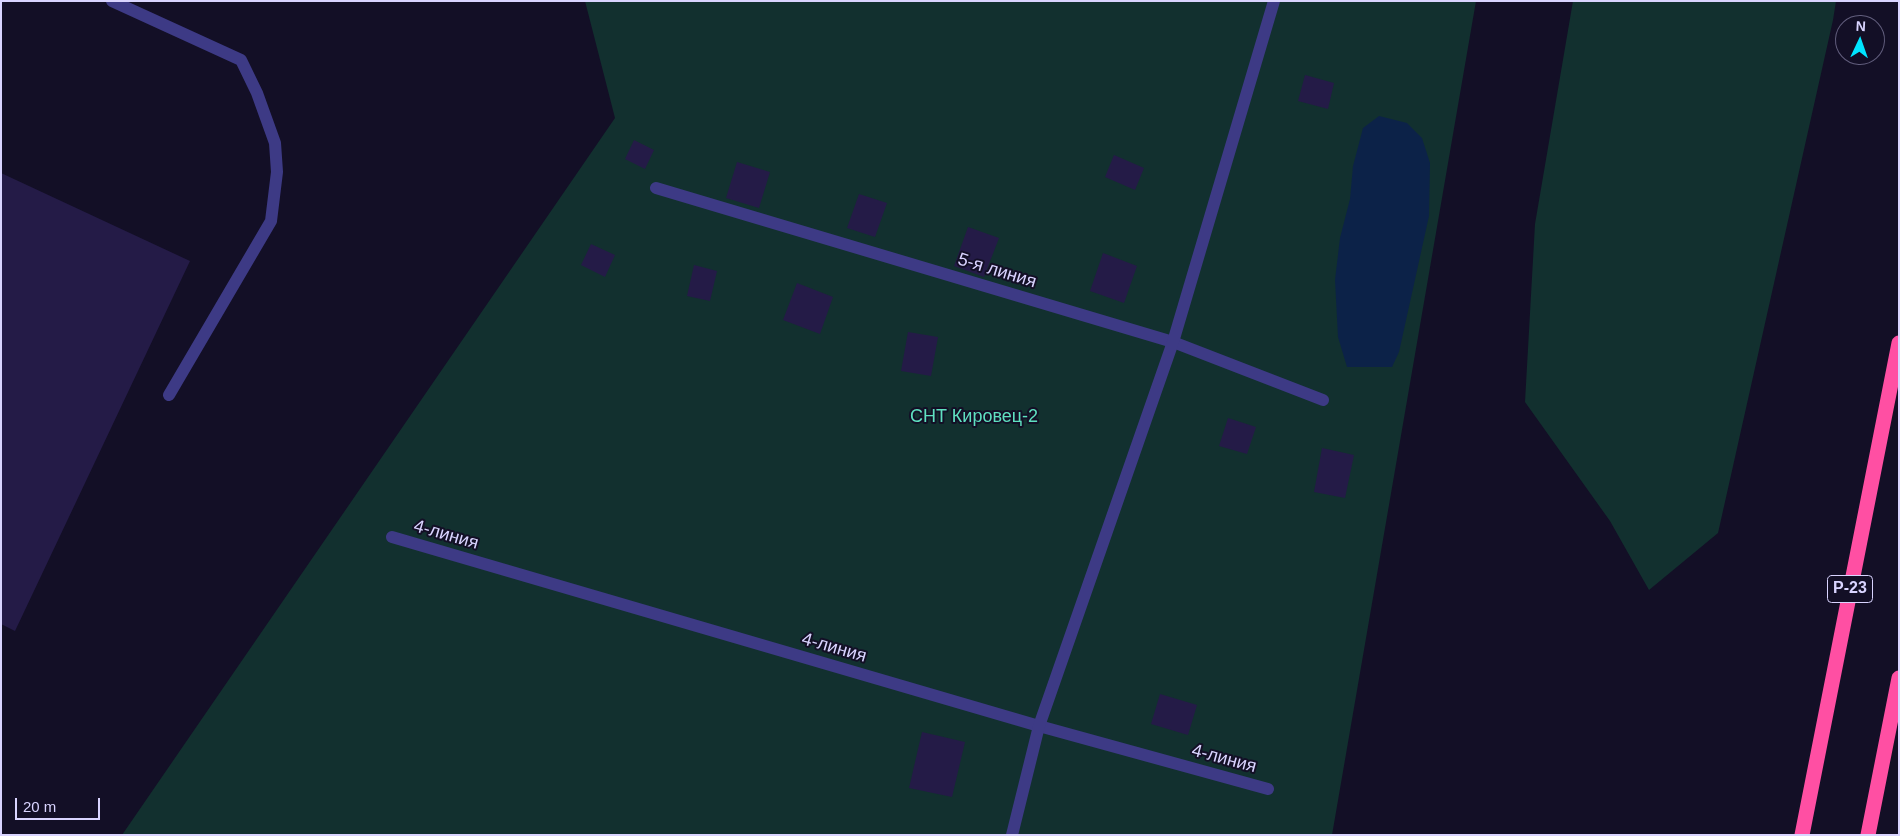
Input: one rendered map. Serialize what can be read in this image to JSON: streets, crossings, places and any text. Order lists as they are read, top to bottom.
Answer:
{
  "streets": {
    "highway": ["Р-23"],
    "street": ["5-я линия", "4-линия"]
  },
  "parks": ["СНТ Кировец-2"],
  "scale_bar": "20 m",
  "north": "top"
}
